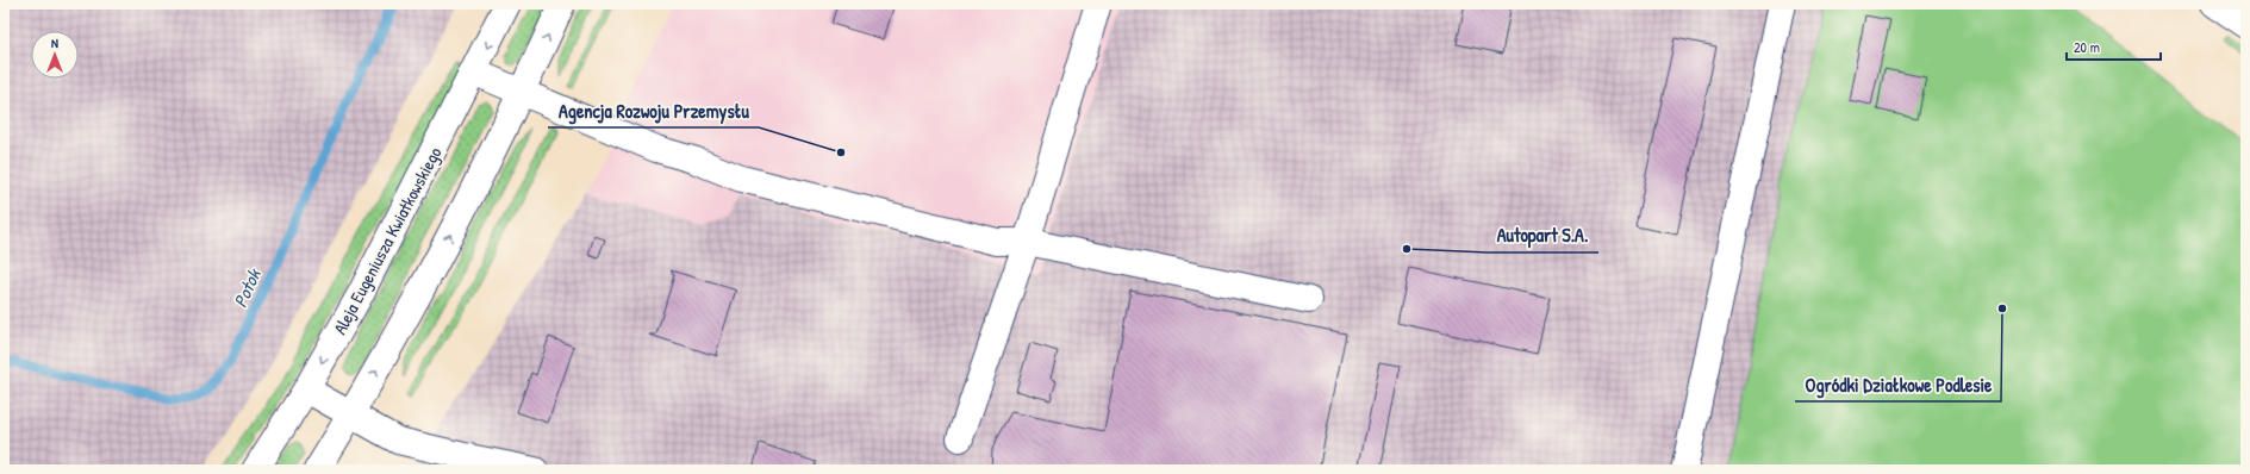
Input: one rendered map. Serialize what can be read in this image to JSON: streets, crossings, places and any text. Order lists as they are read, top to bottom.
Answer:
{
  "streets": {
    "street": ["Aleja Eugeniusza Kwiatkowskiego"]
  },
  "water": ["Potok"],
  "places": ["Agencja Rozwoju Przemysłu", "Autopart S.A.", "Ogródki Działkowe Podlesie"],
  "scale_bar": "20 m",
  "north": "top"
}
